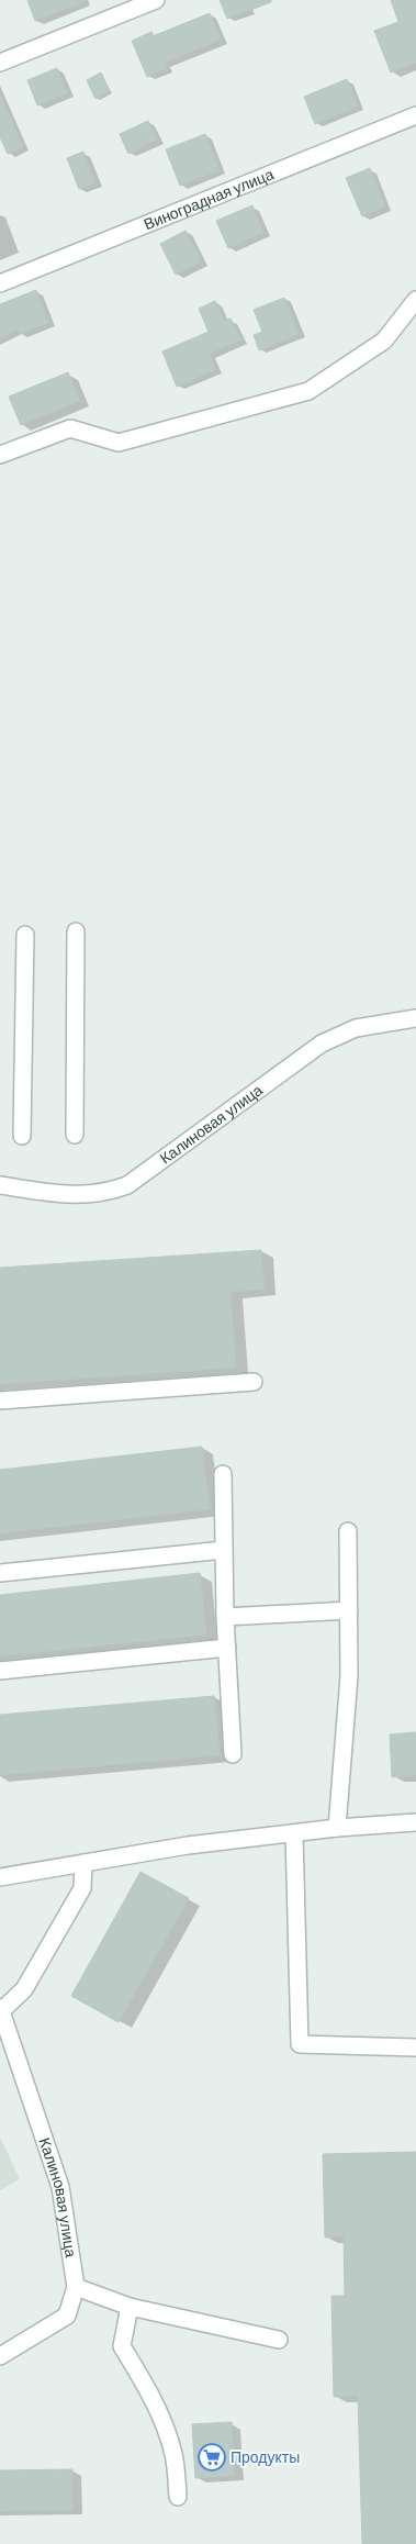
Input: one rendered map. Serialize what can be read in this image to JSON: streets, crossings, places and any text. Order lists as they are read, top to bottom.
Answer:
{
  "streets": {
    "street": ["Виноградная улица", "Калиновая улица"]
  },
  "places": {
    "supermarket": ["Продукты"]
  }
}
